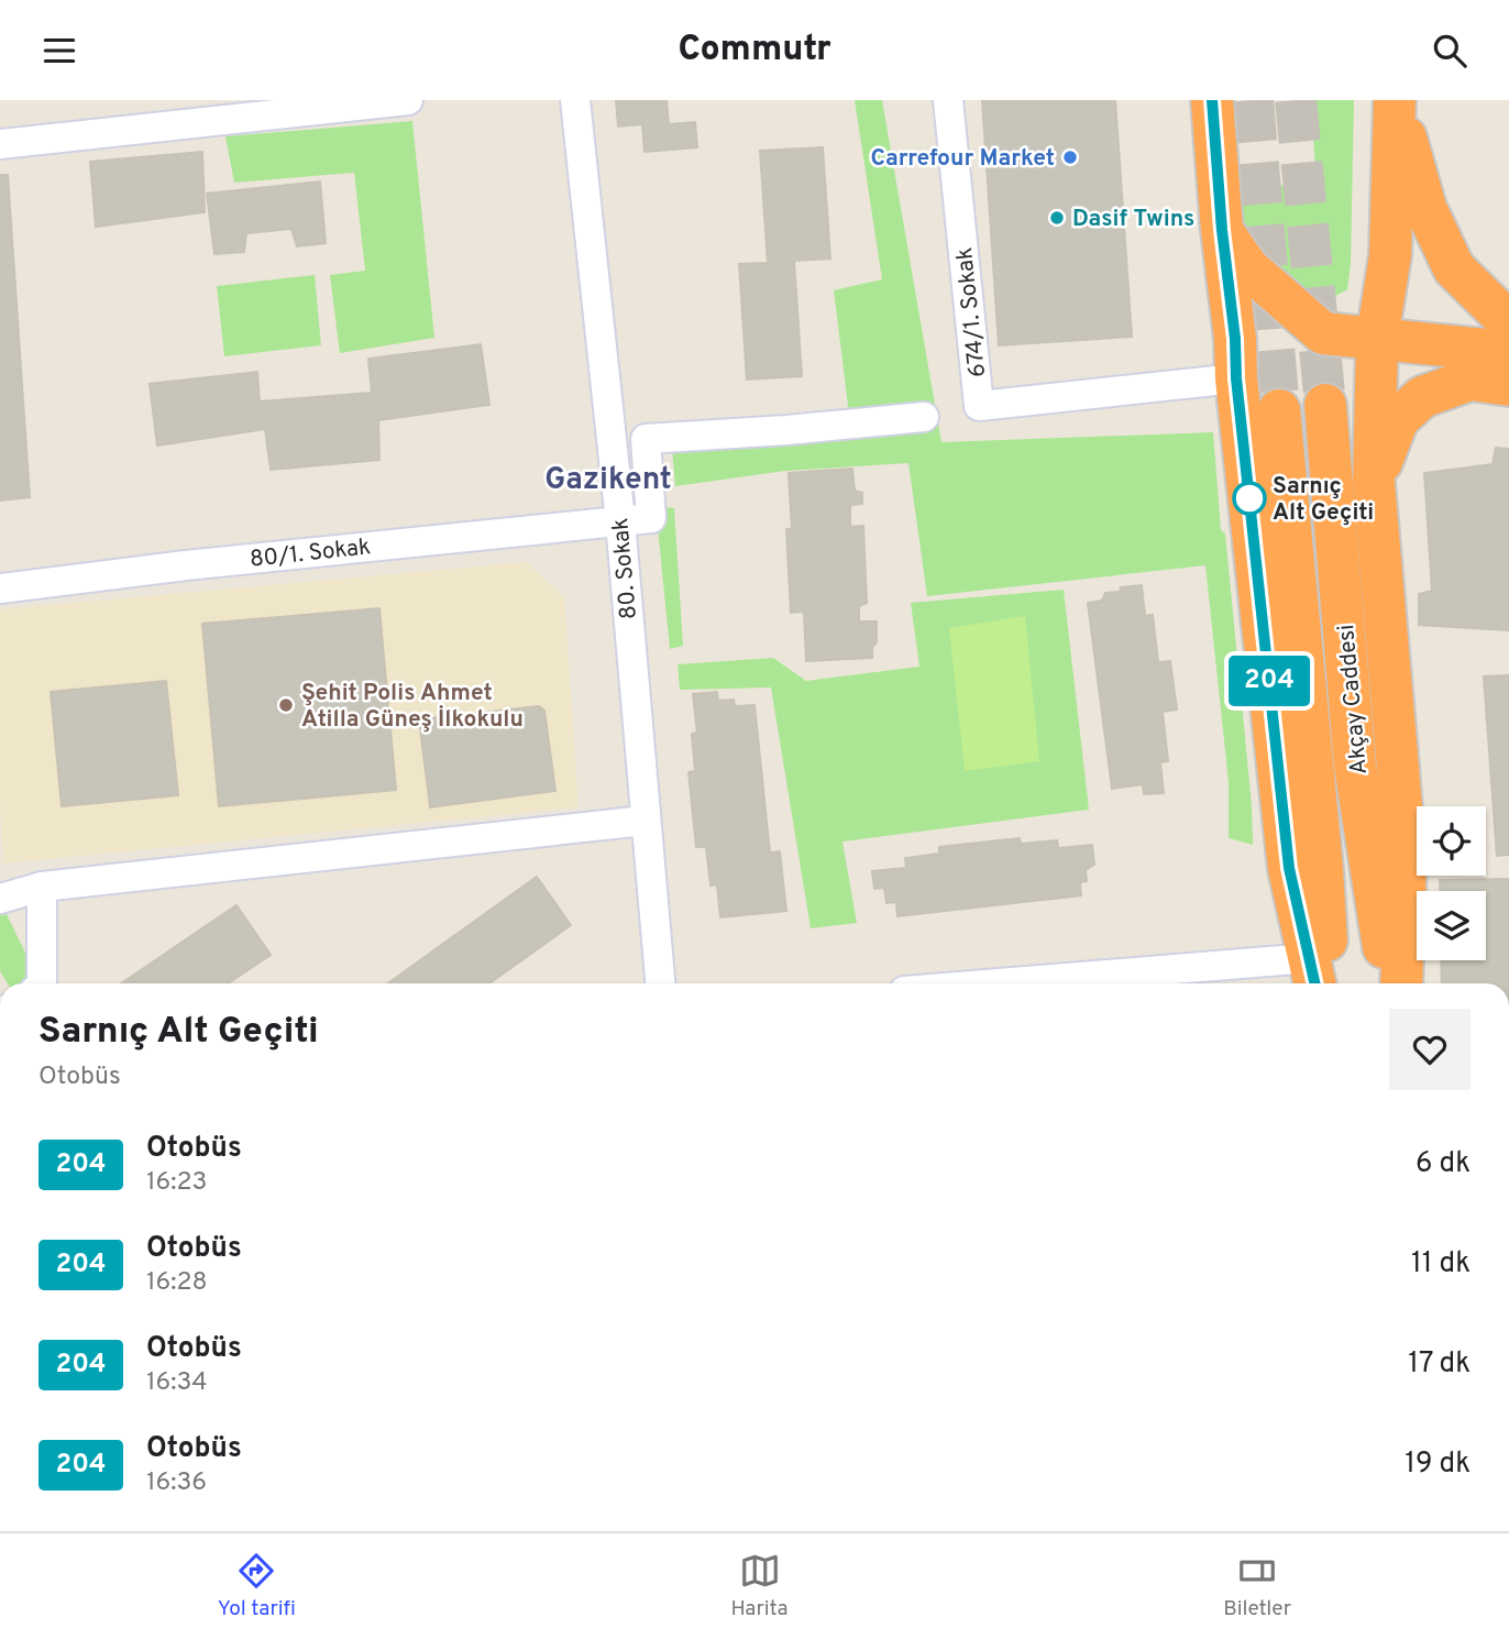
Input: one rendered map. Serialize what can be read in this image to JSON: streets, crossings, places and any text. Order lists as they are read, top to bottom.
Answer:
{
  "streets": {
    "highway": ["Akçay Caddesi"],
    "street": ["674/1. Sokak", "80/1. Sokak", "80. Sokak"]
  },
  "crossings": [
    ["80/1. Sokak", "80. Sokak"]
  ],
  "districts": ["Gazikent"],
  "places": [
    "Carrefour Market",
    "Dasif Twins",
    "Sarnıç Alt Geçiti",
    "Şehit Polis Ahmet Atilla Güneş İlkokulu"
  ],
  "lines": ["bus line 204"],
  "page": {
    "header": "Commutr",
    "on_map": "204",
    "heading": ["Sarnıç Alt Geçiti", "Otobüs"],
    "list": [
      {
        "mark": "204",
        "name": "Otobüs",
        "note": "16:23",
        "value": "6 dk"
      },
      {
        "mark": "204",
        "name": "Otobüs",
        "note": "16:28",
        "value": "11 dk"
      },
      {
        "mark": "204",
        "name": "Otobüs",
        "note": "16:34",
        "value": "17 dk"
      },
      {
        "mark": "204",
        "name": "Otobüs",
        "note": "16:36",
        "value": "19 dk"
      }
    ],
    "tabs": ["Yol tarifi", "Harita", "Biletler"]
  }
}
